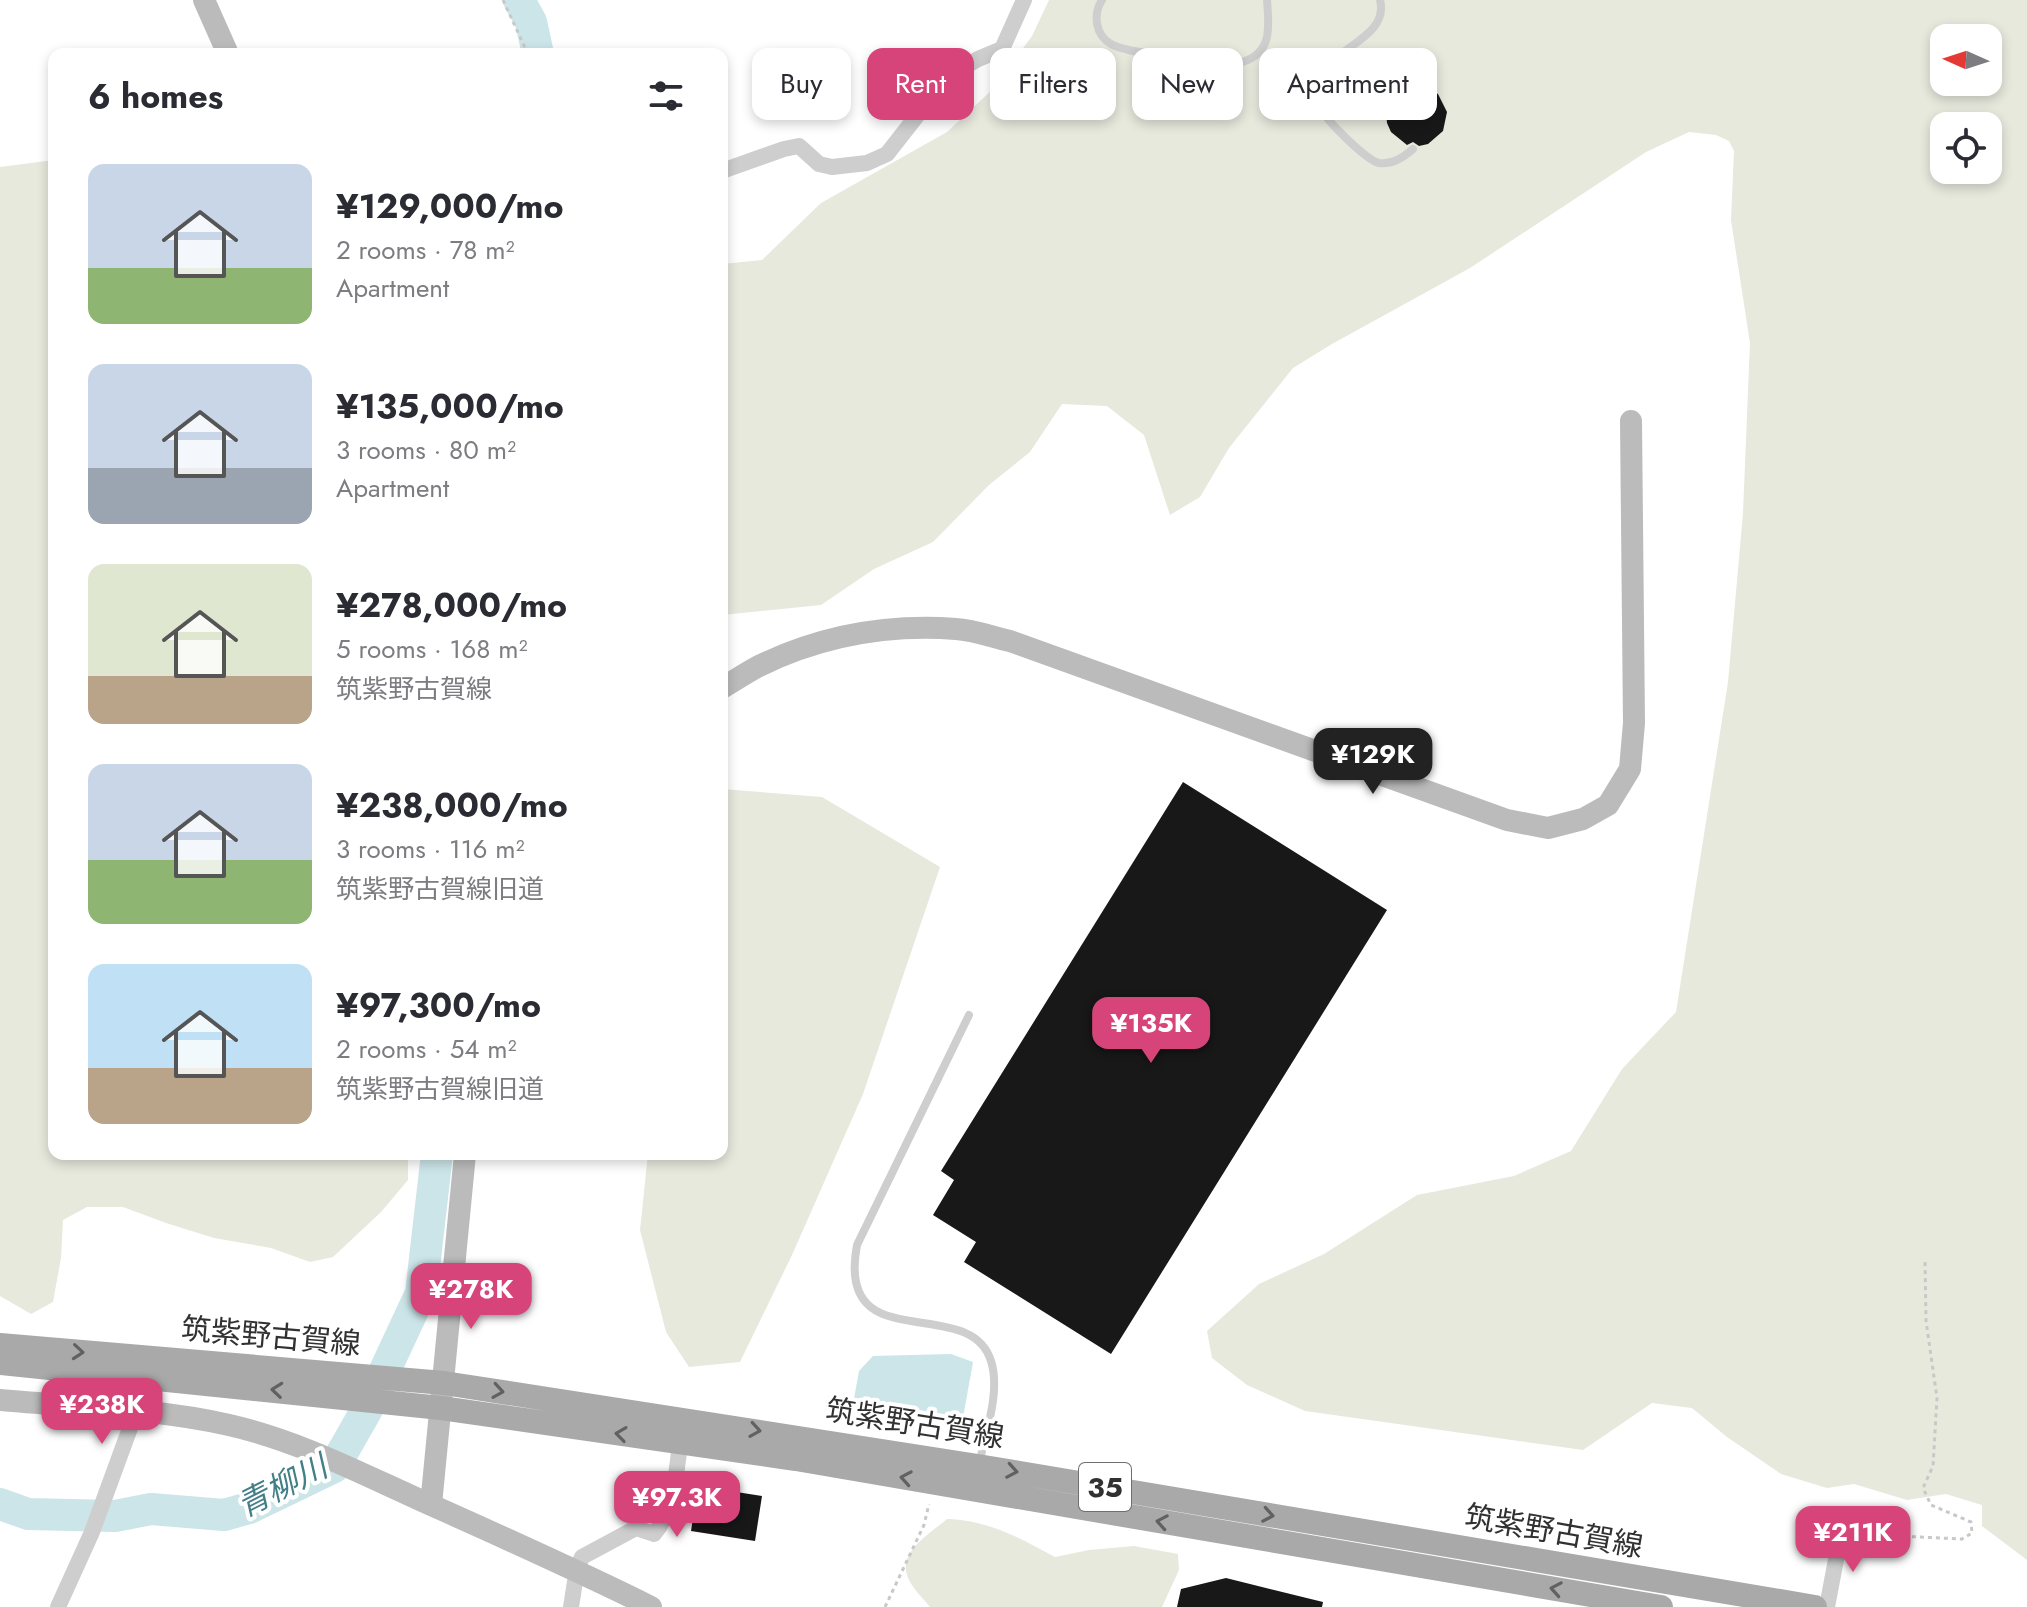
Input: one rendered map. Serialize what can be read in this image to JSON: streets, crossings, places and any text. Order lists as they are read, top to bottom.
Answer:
{
  "streets": {
    "main road": ["筑紫野古賀線", "35"]
  },
  "water": ["青柳川"],
  "north": "left",
  "page": {
    "chip": [
      "Buy",
      "Rent",
      "Filters",
      "New",
      "Apartment"
    ],
    "heading": "6 homes",
    "list": [
      {
        "name": "¥129,000/mo",
        "note": "2 rooms · 78 m² · Apartment"
      },
      {
        "name": "¥135,000/mo",
        "note": "3 rooms · 80 m² · Apartment"
      },
      {
        "name": "¥278,000/mo",
        "note": "5 rooms · 168 m² · 筑紫野古賀線"
      },
      {
        "name": "¥238,000/mo",
        "note": "3 rooms · 116 m² · 筑紫野古賀線旧道"
      },
      {
        "name": "¥97,300/mo",
        "note": "2 rooms · 54 m² · 筑紫野古賀線旧道"
      }
    ],
    "price": [
      "¥129K",
      "¥135K",
      "¥278K",
      "¥238K",
      "¥97.3K",
      "¥211K"
    ]
  }
}
